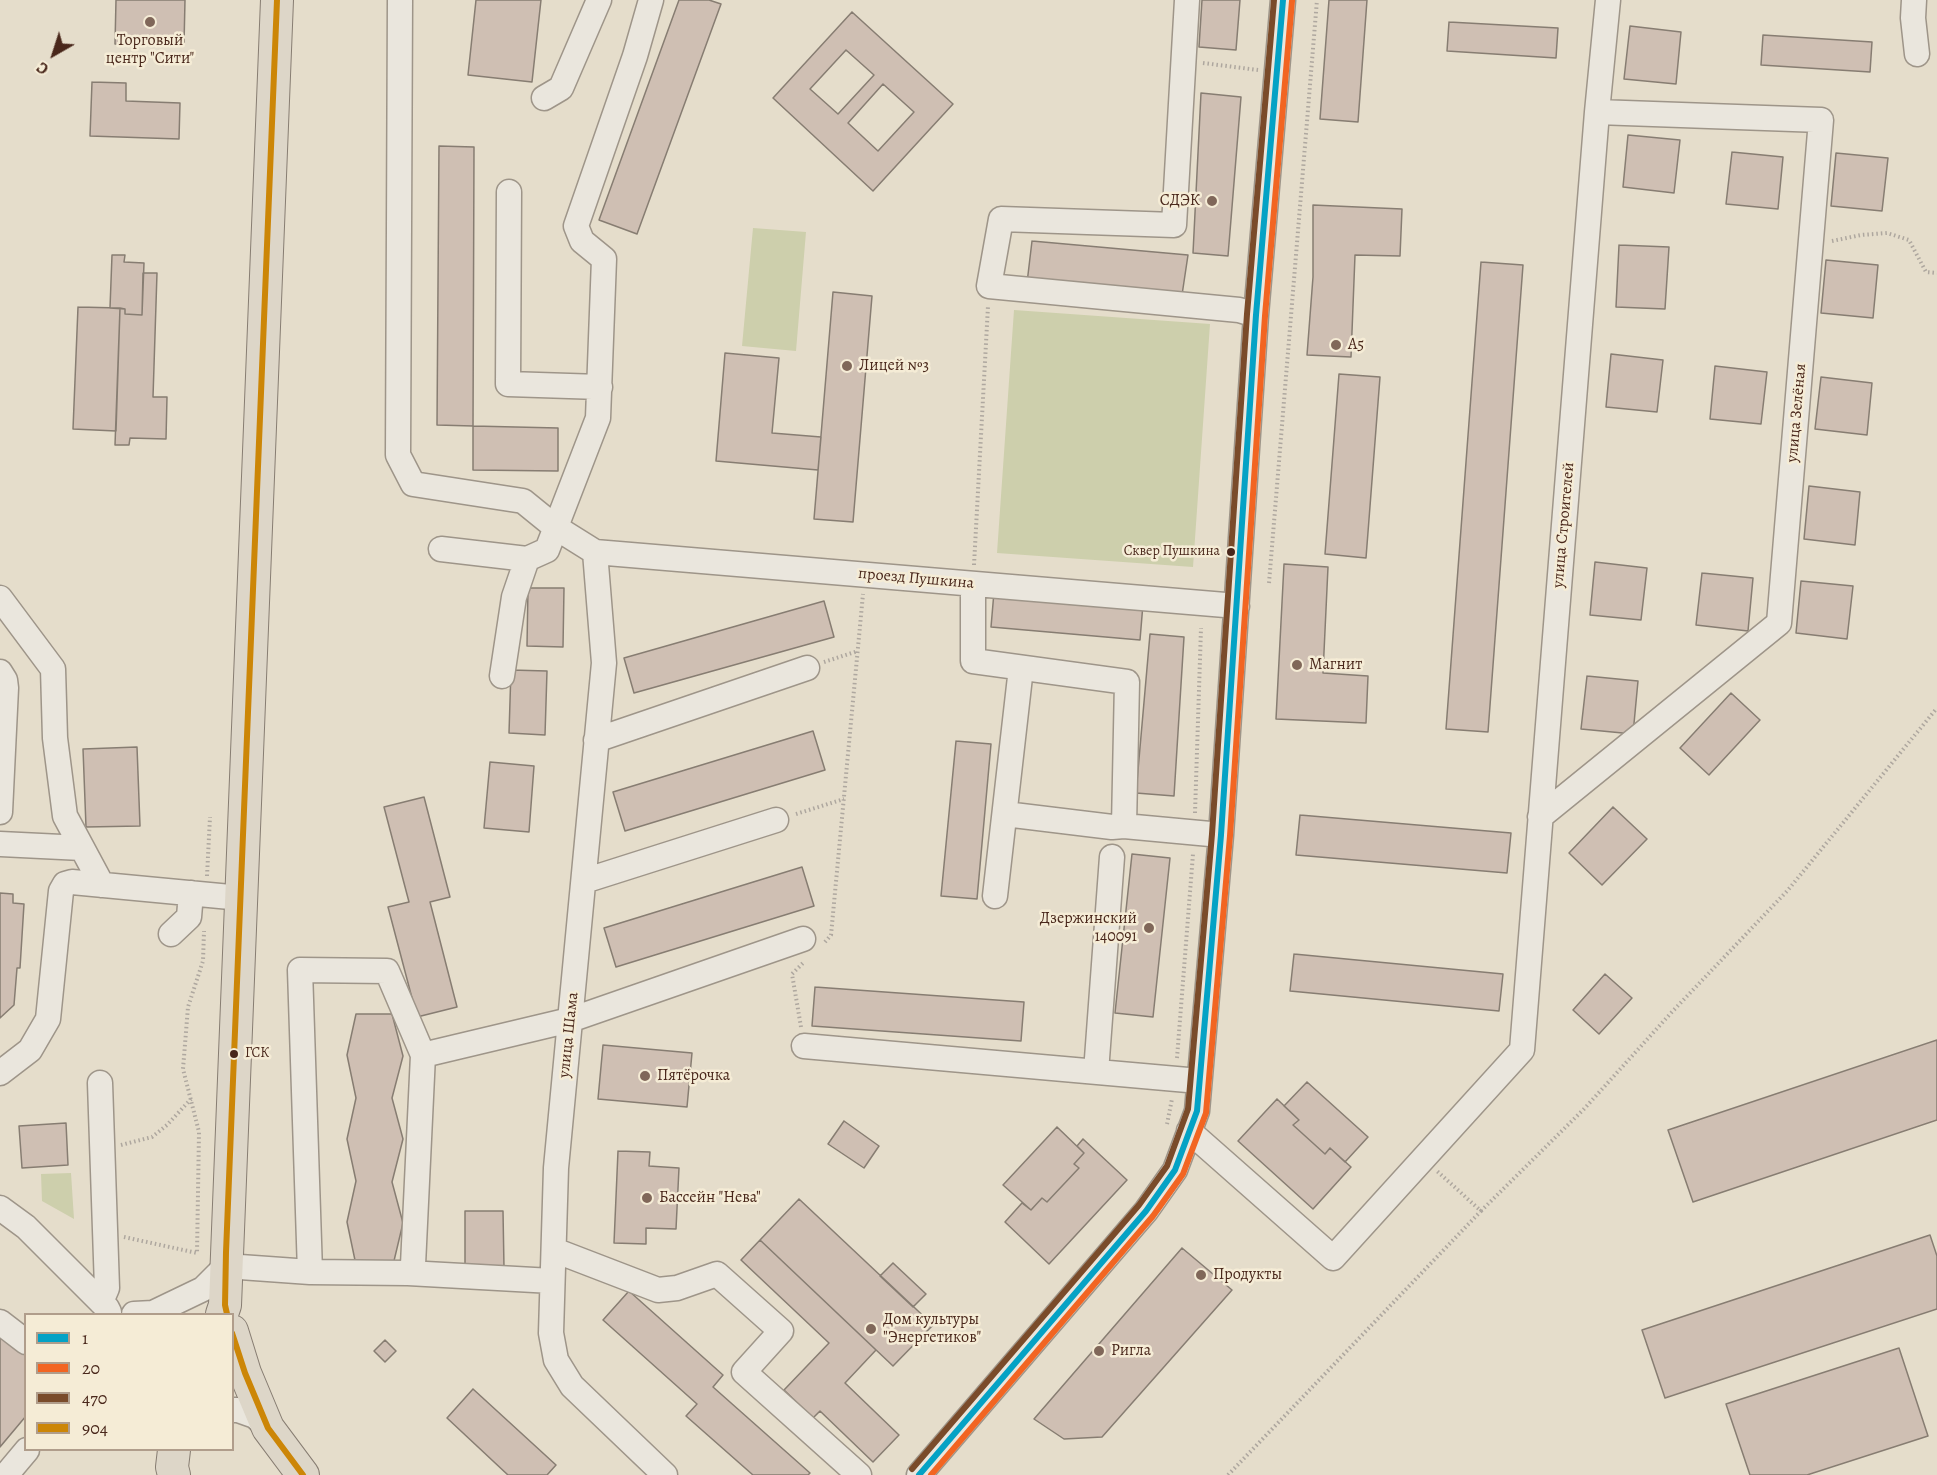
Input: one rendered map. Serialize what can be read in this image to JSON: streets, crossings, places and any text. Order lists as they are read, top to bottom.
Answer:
{
  "streets": {
    "street": [
      "улица Зелёная",
      "улица Строителей",
      "проезд Пушкина",
      "улица Шама"
    ]
  },
  "crossings": [
    ["улица Зелёная", "улица Строителей"],
    ["проезд Пушкина", "улица Шама"]
  ],
  "places": [
    "Торговый центр \"Сити\"",
    "СДЭК",
    "А5",
    "Лицей №3",
    "Сквер Пушкина",
    "Магнит",
    "Дзержинский 140091",
    "ГСК",
    "Пятёрочка",
    "Бассейн \"Нева\"",
    "Продукты",
    "Дом культуры \"Энергетиков\"",
    "Ригла"
  ],
  "lines": [
    "transit line 1",
    "transit line 470",
    "transit line 904",
    "transit line 20"
  ],
  "legend": [
    "1",
    "20",
    "470",
    "904"
  ],
  "north": "bottom left"
}
